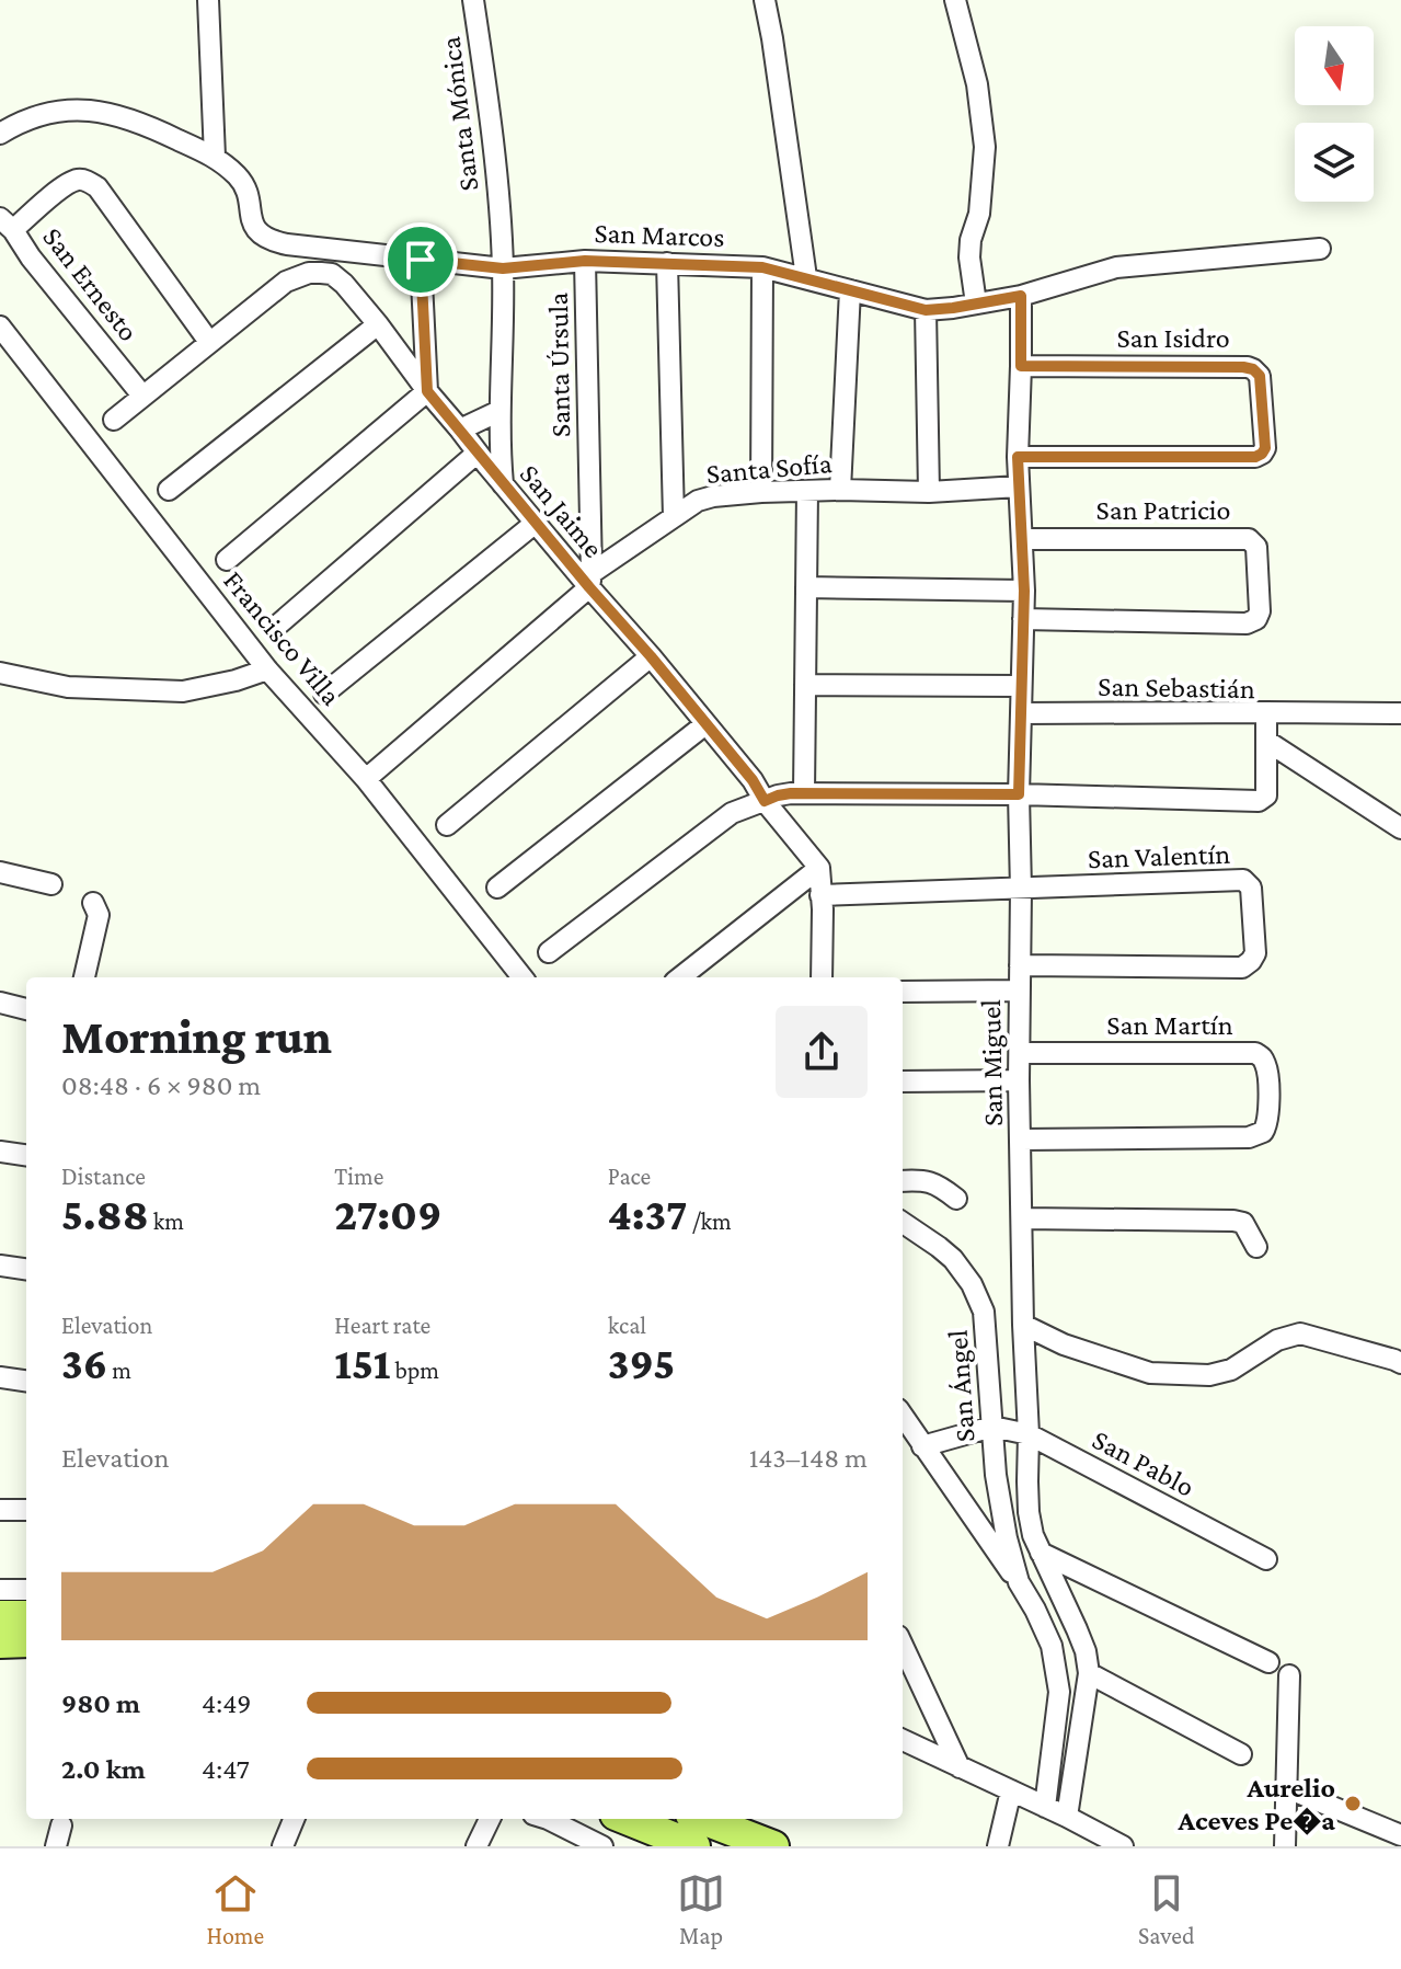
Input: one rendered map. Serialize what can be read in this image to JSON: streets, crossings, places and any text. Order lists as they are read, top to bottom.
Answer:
{
  "streets": {
    "street": [
      "Santa Mónica",
      "San Marcos",
      "San Ernesto",
      "San Isidro",
      "Santa Úrsula",
      "Santa Sofía",
      "San Patricio",
      "San Jaime",
      "Francisco Villa",
      "San Sebastián",
      "San Valentín",
      "San Martín",
      "San Miguel",
      "San Ángel",
      "San Pablo"
    ]
  },
  "crossings": [
    ["Santa Mónica", "San Marcos"],
    ["Santa Mónica", "San Jaime"],
    ["San Marcos", "Santa Úrsula"],
    ["San Marcos", "San Miguel"],
    ["San Ernesto", "San Jaime"],
    ["San Isidro", "San Miguel"],
    ["Santa Úrsula", "Santa Sofía"],
    ["Santa Úrsula", "San Jaime"],
    ["Santa Sofía", "San Jaime"],
    ["Santa Sofía", "Francisco Villa"],
    ["Santa Sofía", "San Miguel"],
    ["San Patricio", "San Miguel"],
    ["San Jaime", "San Sebastián"],
    ["San Sebastián", "San Miguel"],
    ["San Valentín", "San Miguel"],
    ["San Martín", "San Miguel"],
    ["San Miguel", "San Pablo"],
    ["San Ángel", "San Pablo"]
  ],
  "places": ["Aurelio Aceves Pe�a"],
  "north": "bottom",
  "page": {
    "heading": ["Morning run", "08:48 · 6 × 980 m"],
    "stats": [
      ["Distance", "5.88 km"],
      ["Time", "27:09"],
      ["Pace", "4:37 /km"],
      ["Elevation", "36 m"],
      ["Heart rate", "151 bpm"],
      ["kcal", "395"]
    ],
    "chart": ["Elevation", "143–148 m"],
    "list": [
      {
        "name": "980 m",
        "note": "4:49"
      },
      {
        "name": "2.0 km",
        "note": "4:47"
      }
    ],
    "tabs": ["Home", "Map", "Saved"]
  }
}
